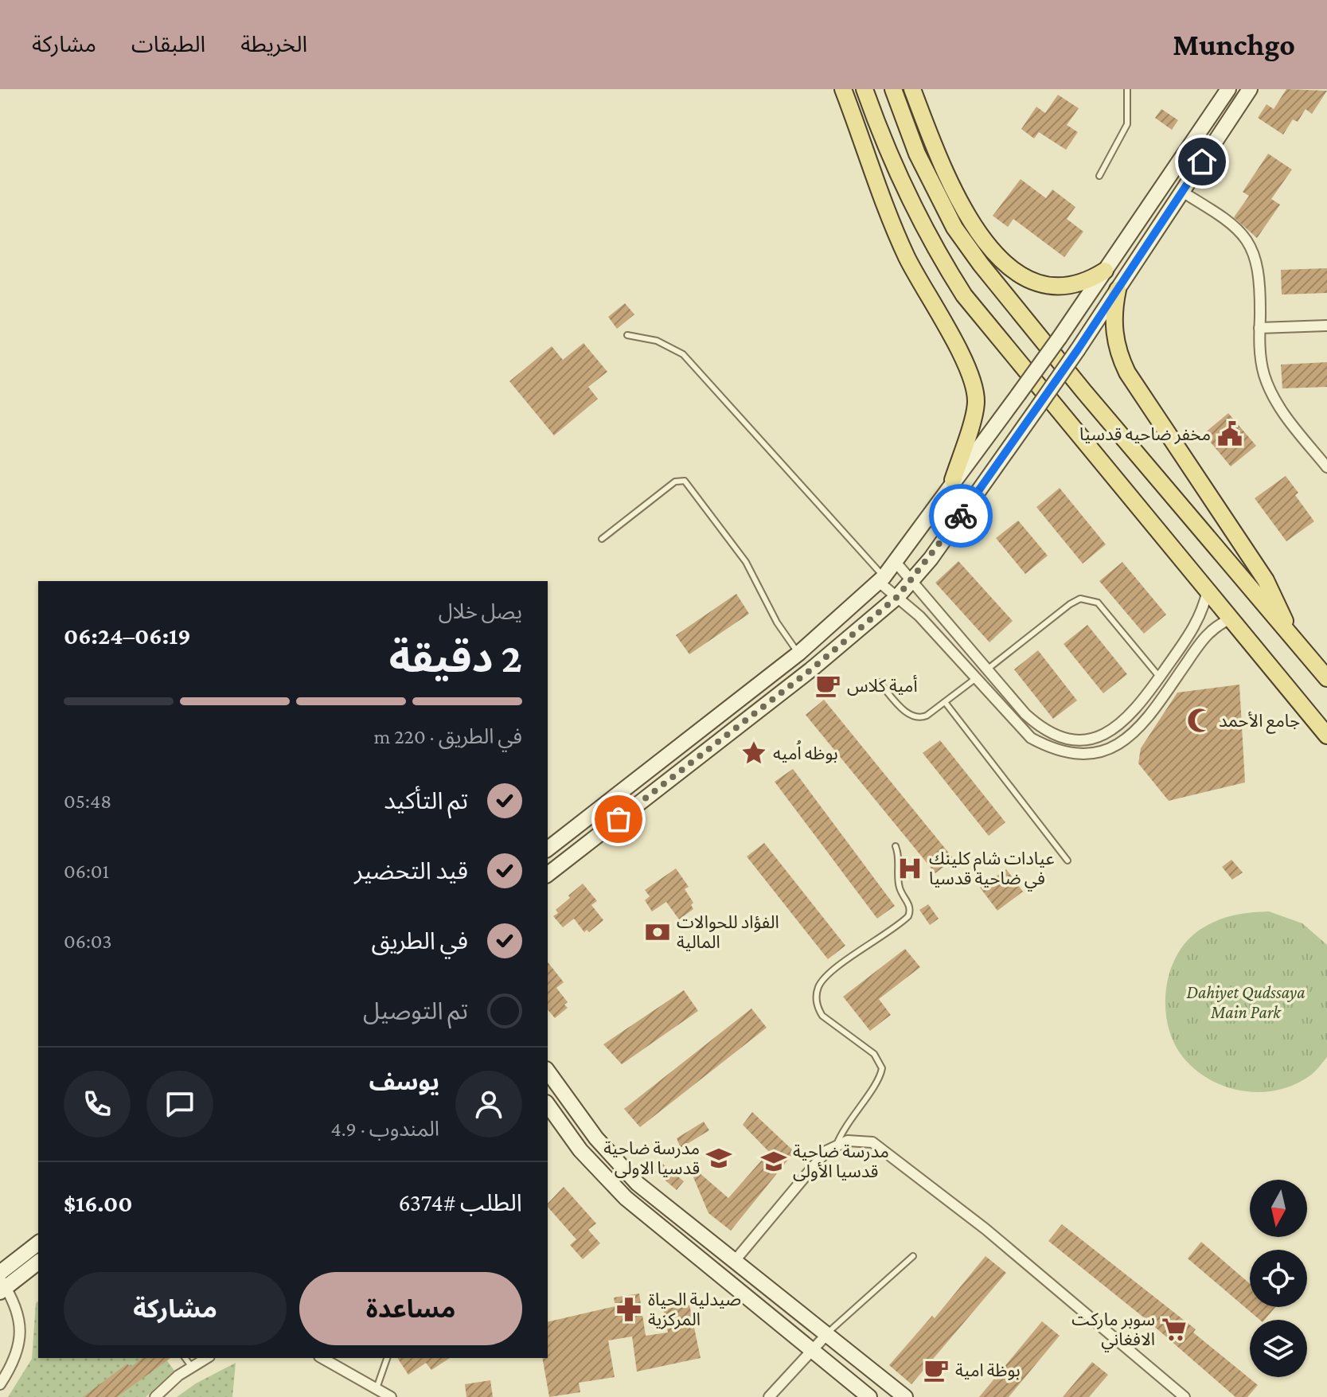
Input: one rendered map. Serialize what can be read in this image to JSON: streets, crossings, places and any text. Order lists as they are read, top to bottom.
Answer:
{
  "parks": ["Dahiyet Qudssaya Main Park"],
  "places": {
    "public building": ["مخفر ضاحيه قدسيا"],
    "cafe": ["أمية كلاس", "بوظة امية"],
    "mosque": ["جامع الأحمد"],
    "place": ["بوظه اُميه"],
    "hospital": ["عيادات شام كلينك في ضاحية قدسيا"],
    "bank": ["الفؤاد للحوالات المالية"],
    "school or university": ["مدرسة ضاحية قدسيا الاولى", "مدرسة ضاحية قدسيا الأولى"],
    "pharmacy": ["صيدلية الحياة المركزية"],
    "supermarket": ["سوبر ماركت الافغاني"]
  },
  "north": "bottom",
  "page": {
    "header": "Munchgo",
    "nav": ["الخريطة", "الطبقات", "مشاركة"],
    "heading": ["2 دقيقة", "يصل خلال", "06:19–06:24"],
    "panel": [
      "يوسف",
      "المندوب · 4.9",
      "الطلب #6374",
      "$16.00"
    ],
    "bar": "في الطريق · 220 m",
    "list": [
      ["تم التأكيد", "05:48"],
      ["قيد التحضير", "06:01"],
      ["في الطريق", "06:03"],
      "تم التوصيل"
    ],
    "buttons": ["مساعدة", "مشاركة"]
  }
}
